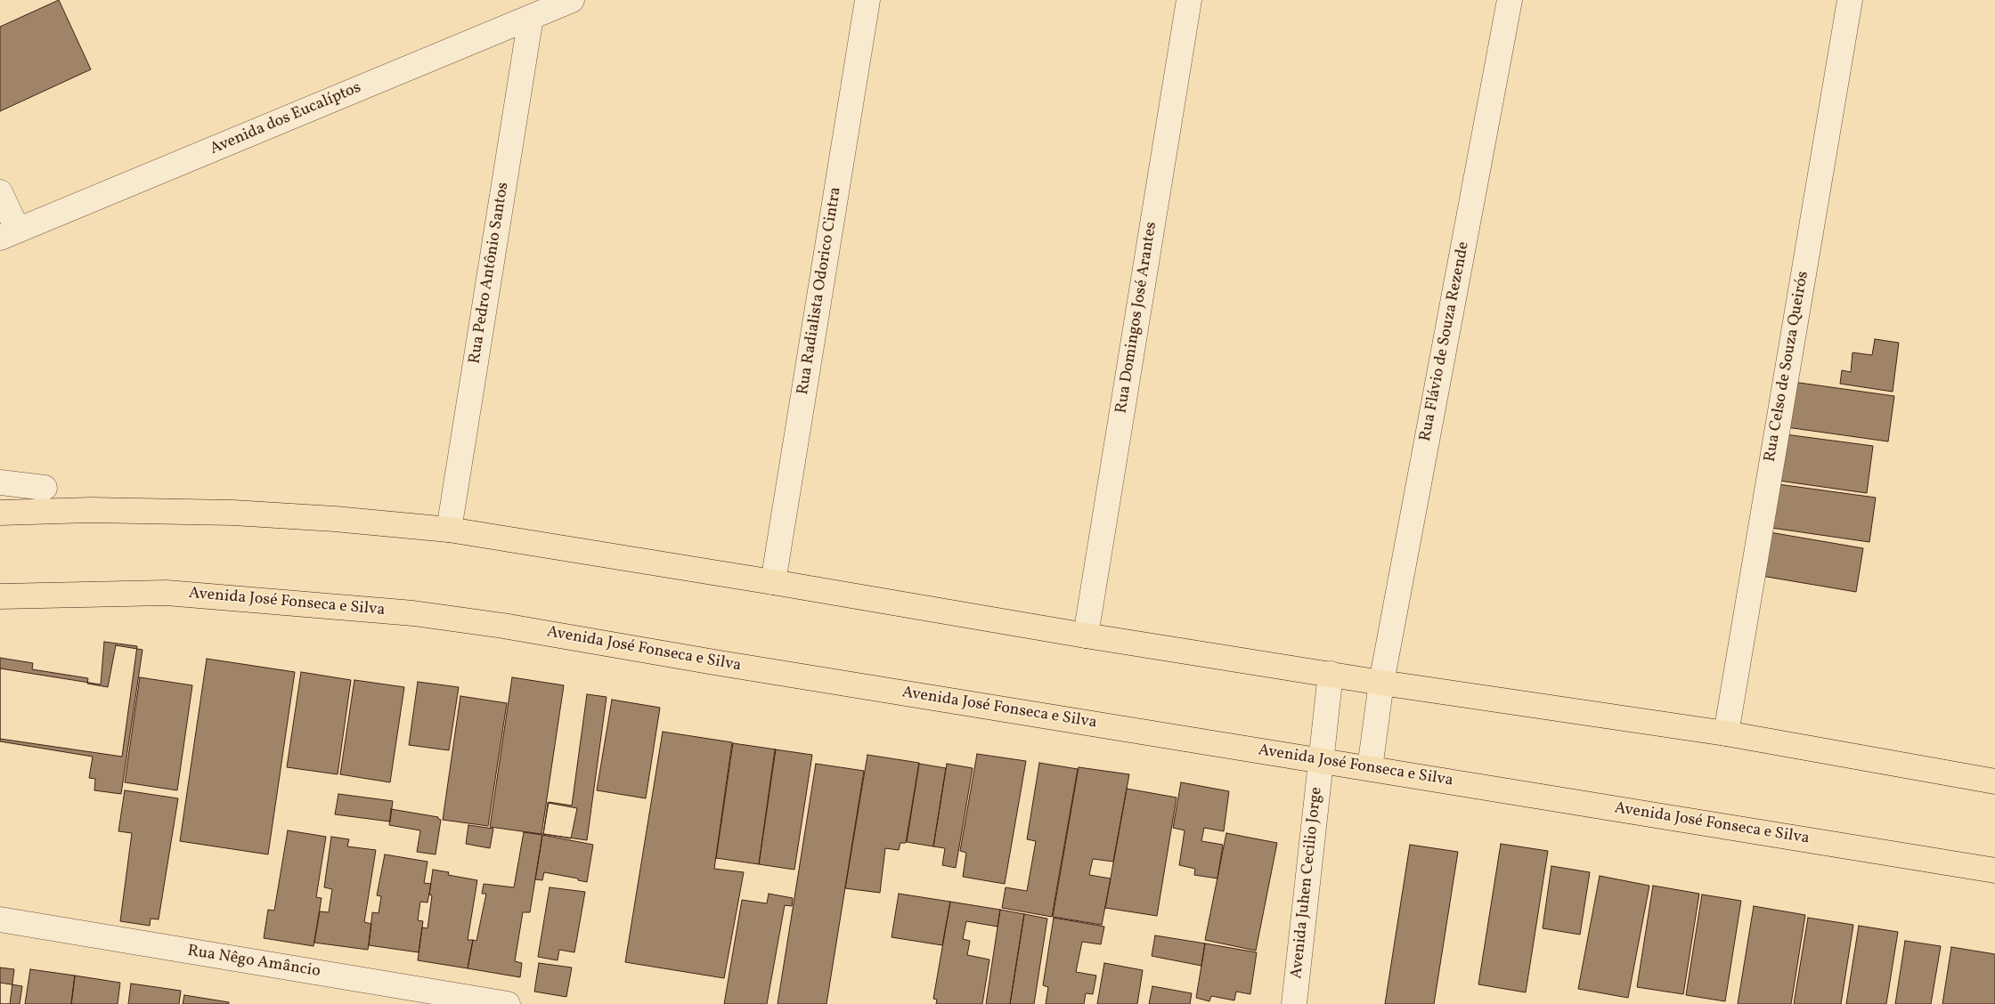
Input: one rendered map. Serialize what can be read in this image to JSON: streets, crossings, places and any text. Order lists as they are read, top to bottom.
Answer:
{
  "streets": {
    "main road": ["Avenida José Fonseca e Silva"],
    "street": [
      "Avenida dos Eucalíptos",
      "Rua Pedro Antônio Santos",
      "Rua Radialista Odorico Cintra",
      "Rua Domingos José Arantes",
      "Rua Flávio de Souza Rezende",
      "Rua Celso de Souza Queirós",
      "Avenida Juhen Cecilio Jorge",
      "Rua Nêgo Amâncio"
    ]
  },
  "crossings": [
    ["Avenida dos Eucalíptos", "Rua Pedro Antônio Santos"],
    ["Rua Flávio de Souza Rezende", "Avenida José Fonseca e Silva"],
    ["Avenida José Fonseca e Silva", "Avenida Juhen Cecilio Jorge"]
  ]
}
